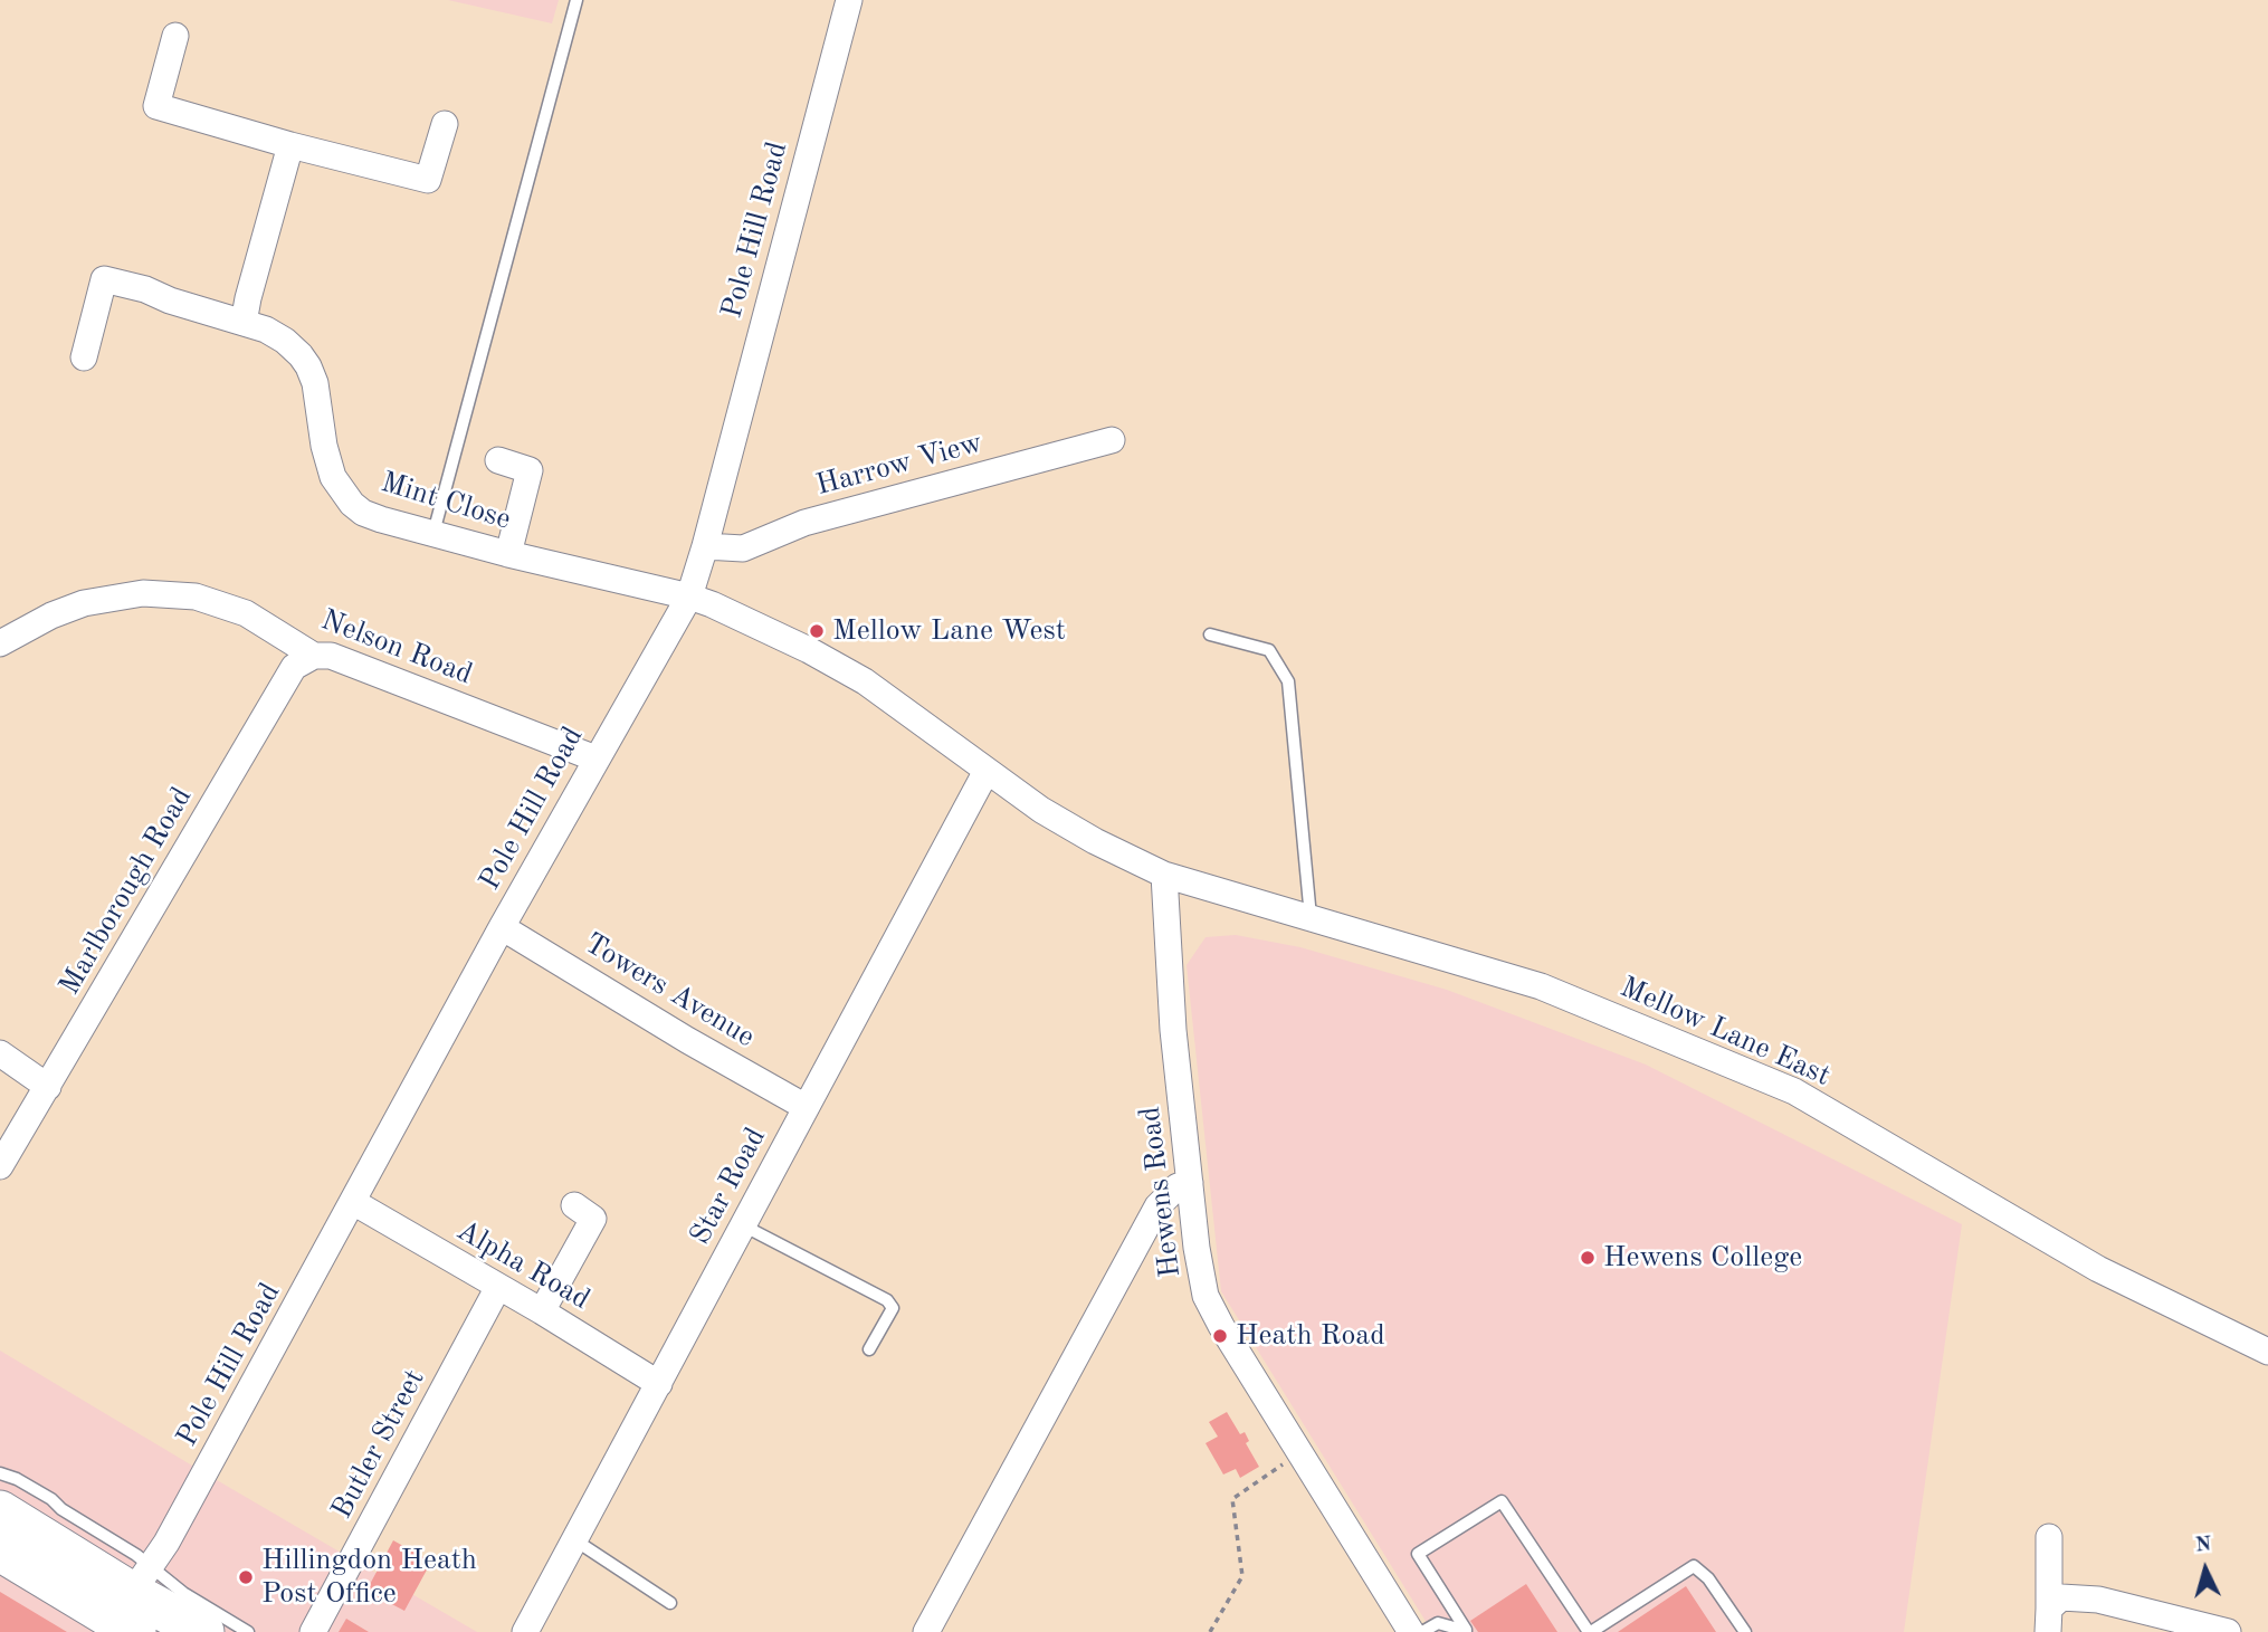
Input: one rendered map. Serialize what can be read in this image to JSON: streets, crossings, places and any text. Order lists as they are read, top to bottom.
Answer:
{
  "streets": {
    "street": [
      "Pole Hill Road",
      "Harrow View",
      "Mint Close",
      "Nelson Road",
      "Marlborough Road",
      "Towers Avenue",
      "Mellow Lane East",
      "Star Road",
      "Hewens Road",
      "Alpha Road",
      "Butler Street"
    ]
  },
  "crossings": [
    ["Pole Hill Road", "Harrow View"],
    ["Pole Hill Road", "Mint Close"],
    ["Pole Hill Road", "Nelson Road"],
    ["Pole Hill Road", "Towers Avenue"],
    ["Pole Hill Road", "Alpha Road"],
    ["Nelson Road", "Marlborough Road"],
    ["Towers Avenue", "Star Road"],
    ["Mellow Lane East", "Hewens Road"],
    ["Star Road", "Alpha Road"],
    ["Alpha Road", "Butler Street"]
  ],
  "places": [
    "Mellow Lane West",
    "Hewens College",
    "Heath Road",
    "Hillingdon Heath Post Office"
  ],
  "north": "top"
}
